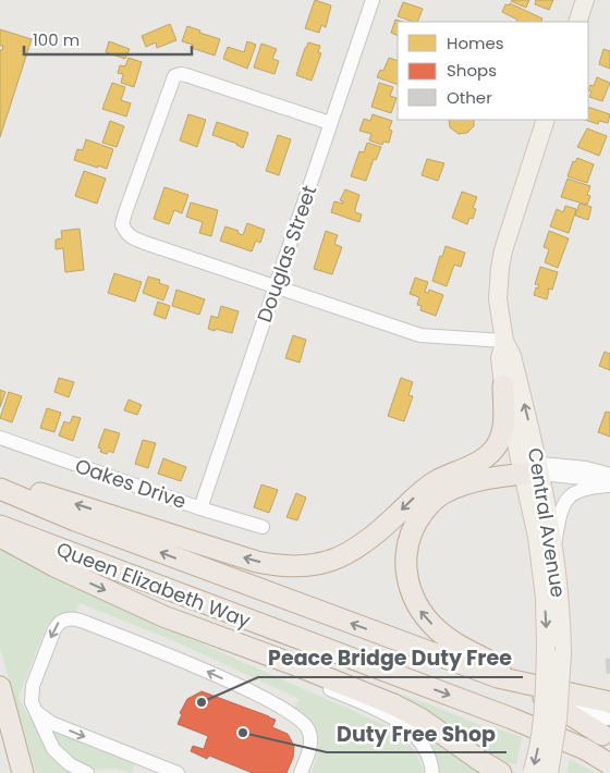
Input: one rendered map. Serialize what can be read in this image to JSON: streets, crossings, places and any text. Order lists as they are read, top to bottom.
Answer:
{
  "streets": {
    "highway": ["Queen Elizabeth Way"],
    "main road": ["Central Avenue"],
    "street": ["Douglas Street", "Oakes Drive"]
  },
  "crossings": [
    ["Douglas Street", "Oakes Drive"]
  ],
  "places": ["Peace Bridge Duty Free", "Duty Free Shop"],
  "legend": ["Homes", "Shops", "Other"],
  "scale_bar": "100 m"
}
